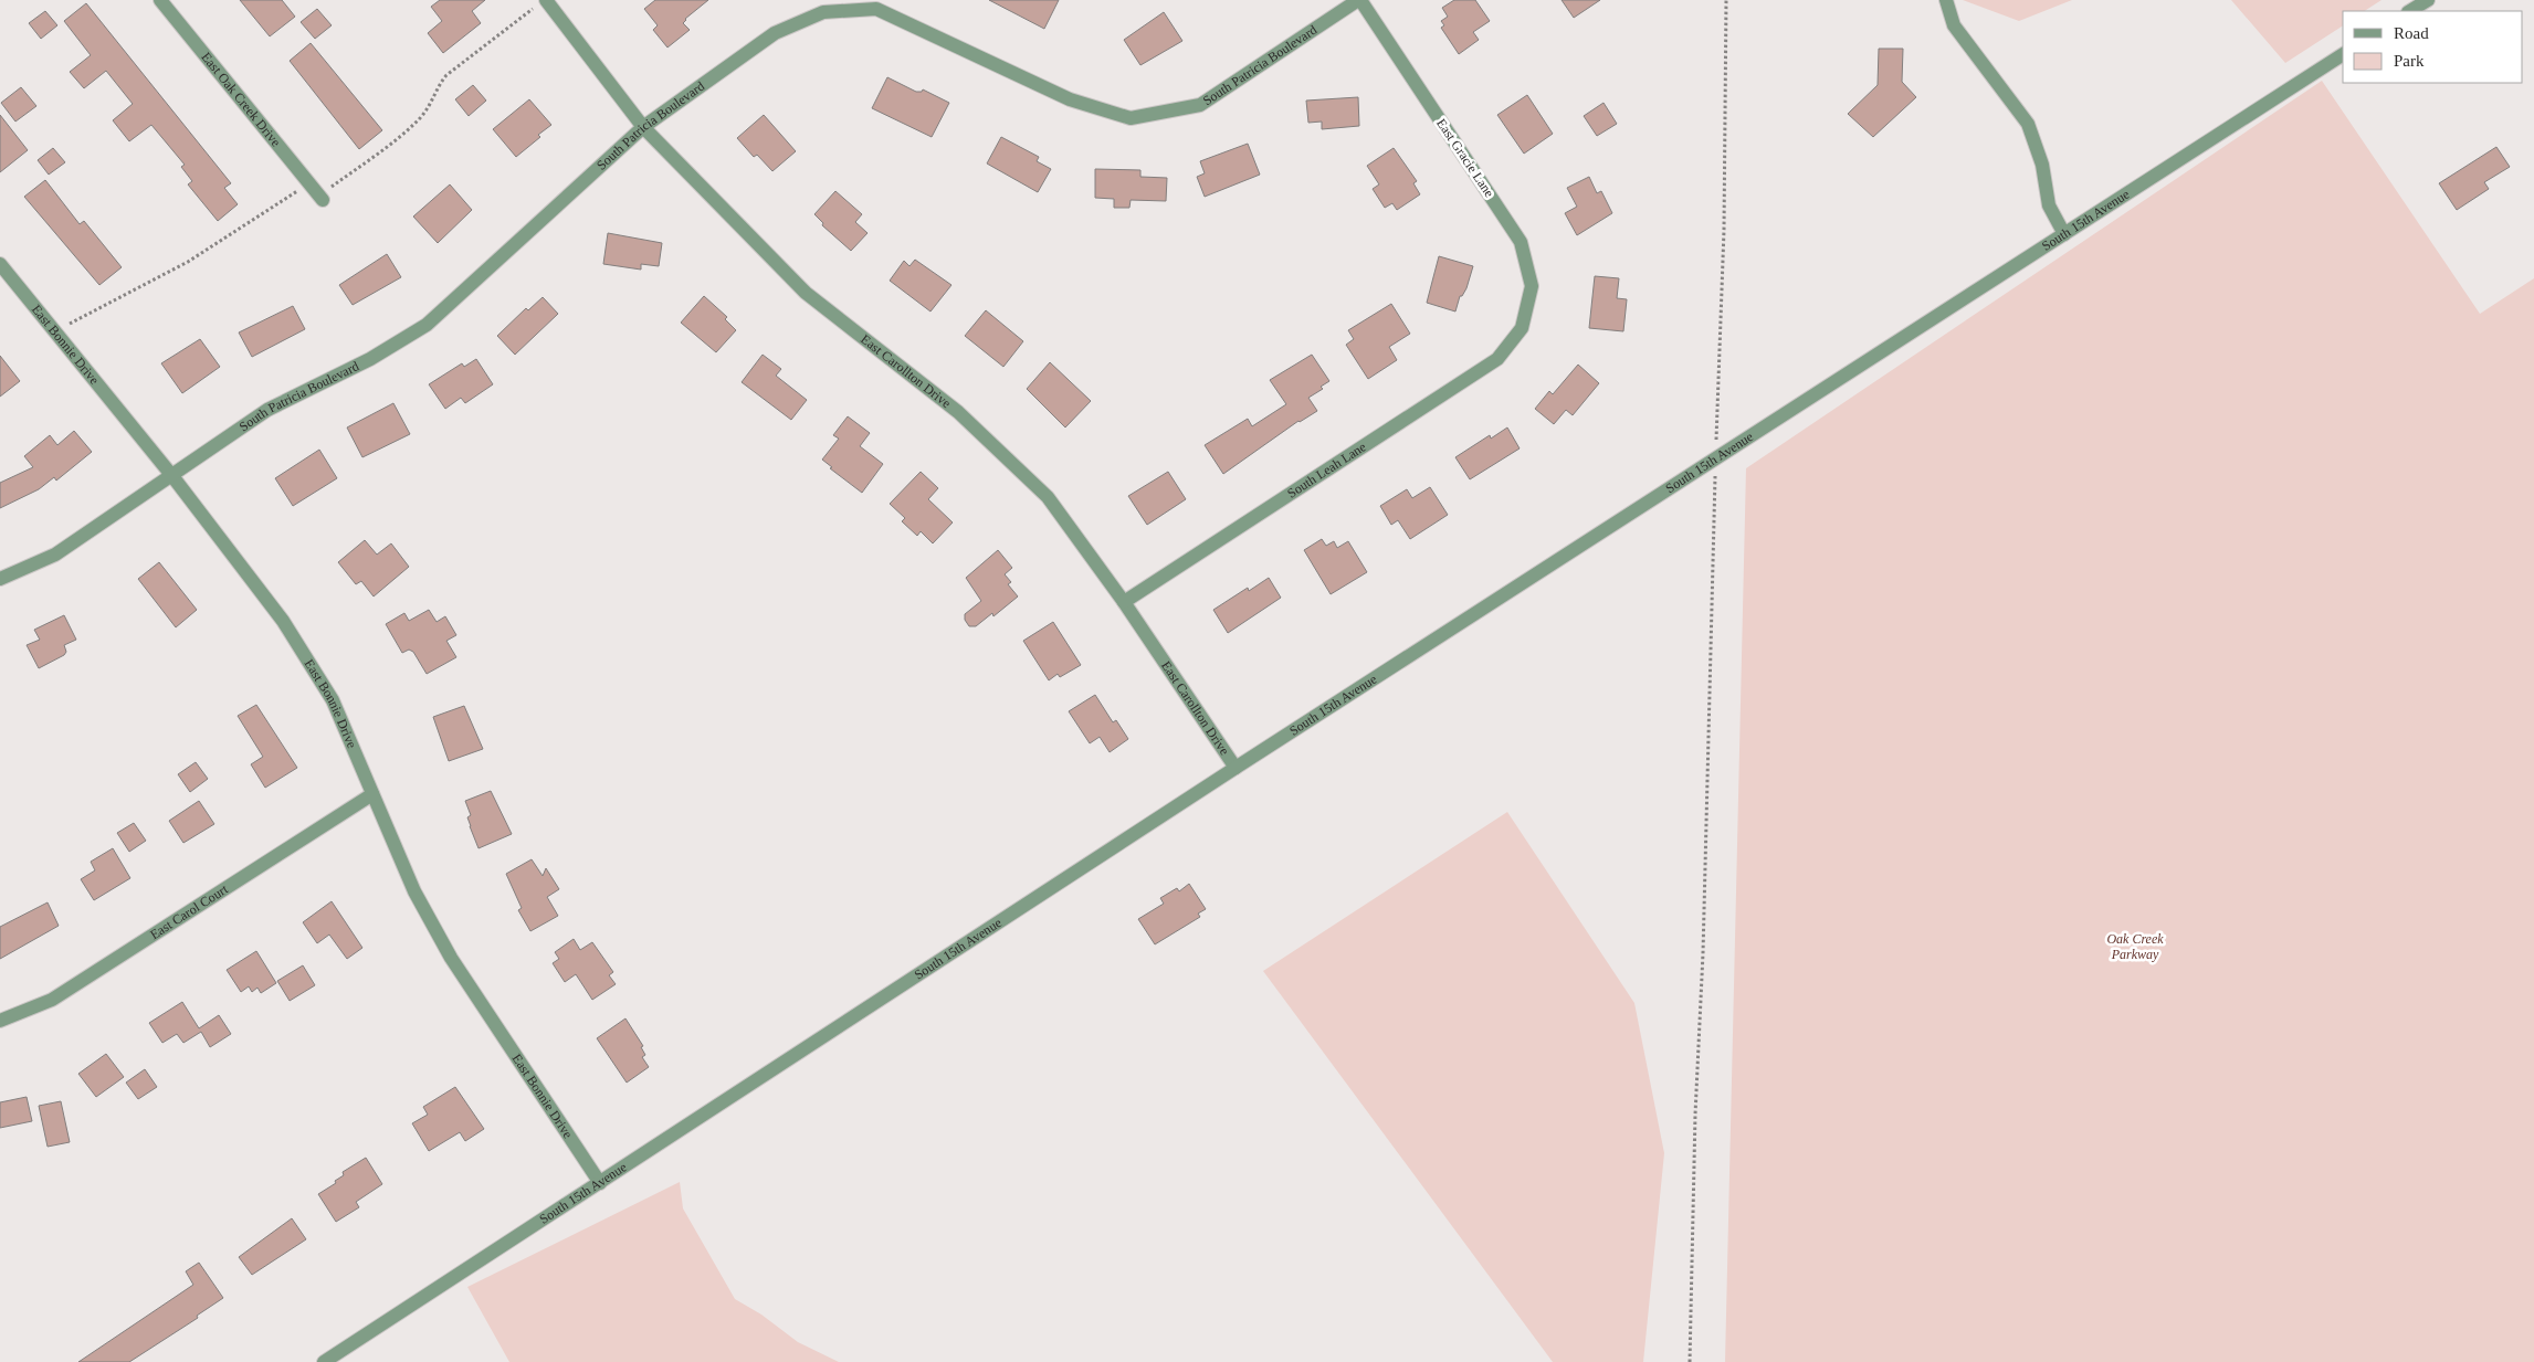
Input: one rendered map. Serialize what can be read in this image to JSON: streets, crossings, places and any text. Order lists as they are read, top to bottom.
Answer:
{
  "streets": {
    "street": [
      "South Patricia Boulevard",
      "East Oak Creek Drive",
      "East Gracie Lane",
      "South 15th Avenue",
      "East Bonnie Drive",
      "East Carollton Drive",
      "South Leah Lane",
      "East Carol Court"
    ]
  },
  "crossings": [
    ["South Patricia Boulevard", "East Gracie Lane"],
    ["South Patricia Boulevard", "East Bonnie Drive"],
    ["South Patricia Boulevard", "East Carollton Drive"],
    ["East Gracie Lane", "South Leah Lane"],
    ["South 15th Avenue", "East Bonnie Drive"],
    ["South 15th Avenue", "East Carollton Drive"],
    ["East Bonnie Drive", "East Carol Court"],
    ["East Carollton Drive", "South Leah Lane"]
  ],
  "parks": ["Oak Creek Parkway"],
  "legend": ["Road", "Park"]
}
